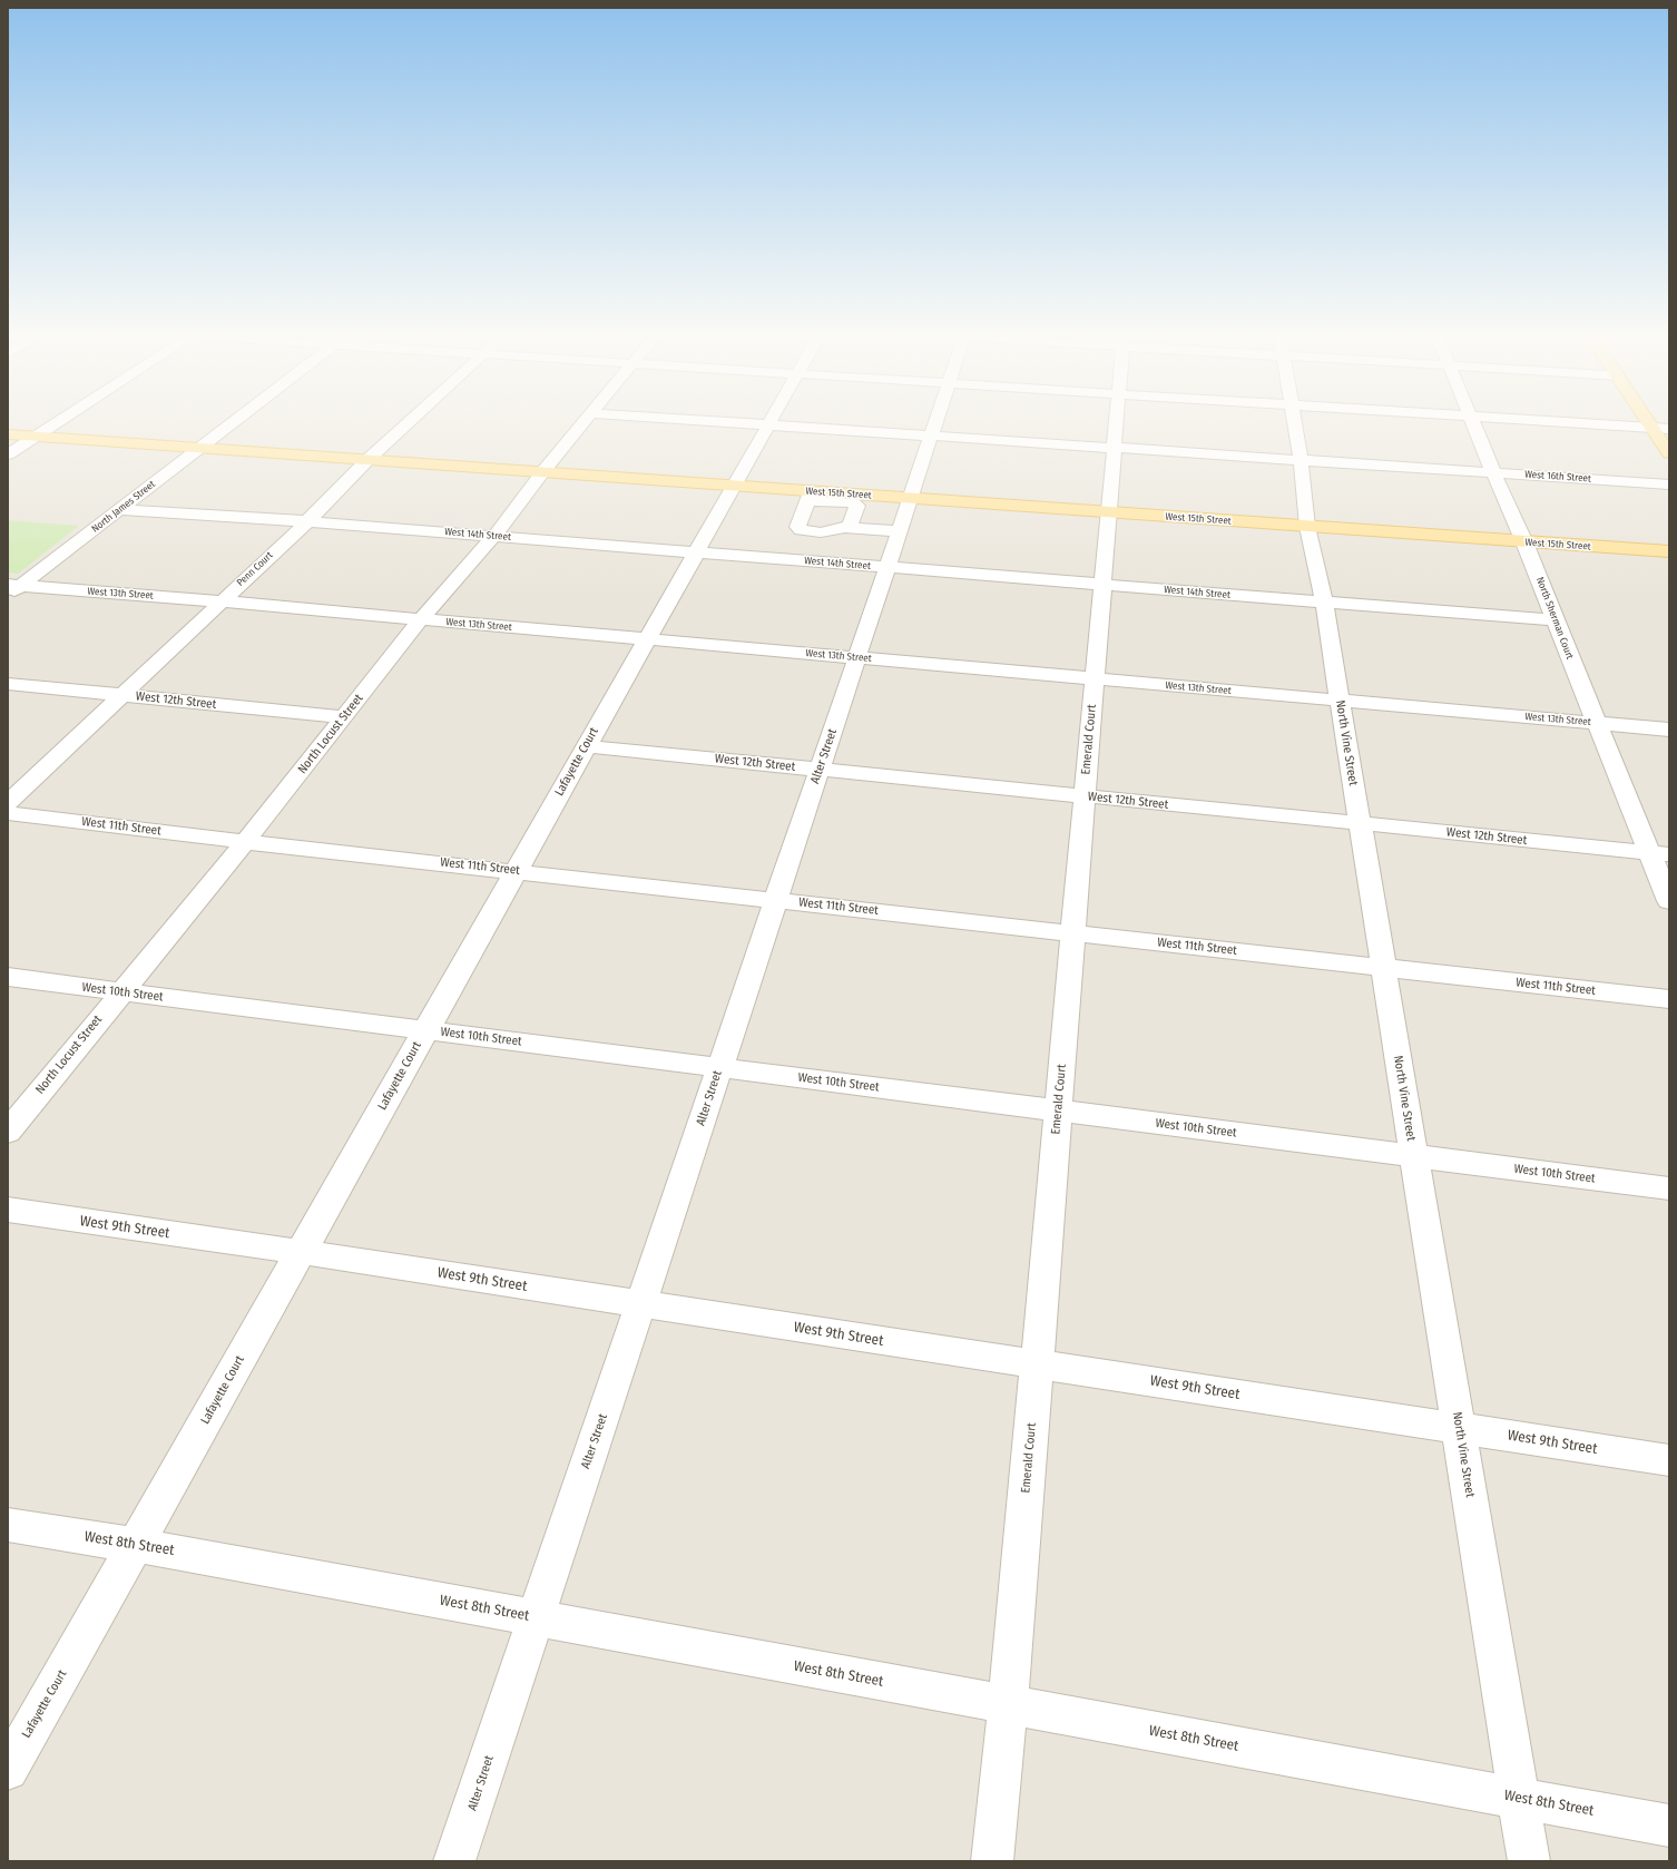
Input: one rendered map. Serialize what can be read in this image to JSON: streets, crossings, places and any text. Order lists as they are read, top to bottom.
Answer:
{
  "streets": {
    "main road": ["West 15th Street"],
    "street": [
      "West 16th Street",
      "North James Street",
      "West 14th Street",
      "Penn Court",
      "West 13th Street",
      "North Sherman Court",
      "West 12th Street",
      "North Locust Street",
      "Emerald Court",
      "North Vine Street",
      "Alter Street",
      "Lafayette Court",
      "West 11th Street",
      "West 10th Street",
      "West 9th Street",
      "West 8th Street"
    ]
  },
  "crossings": [
    ["West 16th Street", "North Sherman Court"],
    ["West 16th Street", "Emerald Court"],
    ["West 16th Street", "North Vine Street"],
    ["West 16th Street", "Alter Street"],
    ["West 15th Street", "North James Street"],
    ["West 15th Street", "Penn Court"],
    ["West 15th Street", "North Sherman Court"],
    ["West 15th Street", "North Locust Street"],
    ["West 15th Street", "Emerald Court"],
    ["West 15th Street", "North Vine Street"],
    ["West 15th Street", "Alter Street"],
    ["West 15th Street", "Lafayette Court"],
    ["North James Street", "West 14th Street"],
    ["North James Street", "West 13th Street"],
    ["West 14th Street", "Penn Court"],
    ["West 14th Street", "North Sherman Court"],
    ["West 14th Street", "North Locust Street"],
    ["West 14th Street", "Emerald Court"],
    ["West 14th Street", "North Vine Street"],
    ["West 14th Street", "Alter Street"],
    ["West 14th Street", "Lafayette Court"],
    ["Penn Court", "West 13th Street"],
    ["Penn Court", "West 12th Street"],
    ["West 13th Street", "North Sherman Court"],
    ["West 13th Street", "North Locust Street"],
    ["West 13th Street", "Emerald Court"],
    ["West 13th Street", "North Vine Street"],
    ["West 13th Street", "Alter Street"],
    ["West 13th Street", "Lafayette Court"],
    ["North Sherman Court", "West 12th Street"],
    ["West 12th Street", "North Locust Street"],
    ["West 12th Street", "Emerald Court"],
    ["West 12th Street", "North Vine Street"],
    ["West 12th Street", "Alter Street"],
    ["West 12th Street", "Lafayette Court"],
    ["North Locust Street", "West 11th Street"],
    ["North Locust Street", "West 10th Street"],
    ["Emerald Court", "West 11th Street"],
    ["Emerald Court", "West 10th Street"],
    ["Emerald Court", "West 9th Street"],
    ["Emerald Court", "West 8th Street"],
    ["North Vine Street", "West 11th Street"],
    ["North Vine Street", "West 10th Street"],
    ["North Vine Street", "West 9th Street"],
    ["North Vine Street", "West 8th Street"],
    ["Alter Street", "West 11th Street"],
    ["Alter Street", "West 10th Street"],
    ["Alter Street", "West 9th Street"],
    ["Alter Street", "West 8th Street"],
    ["Lafayette Court", "West 11th Street"],
    ["Lafayette Court", "West 10th Street"],
    ["Lafayette Court", "West 9th Street"],
    ["Lafayette Court", "West 8th Street"]
  ]
}
